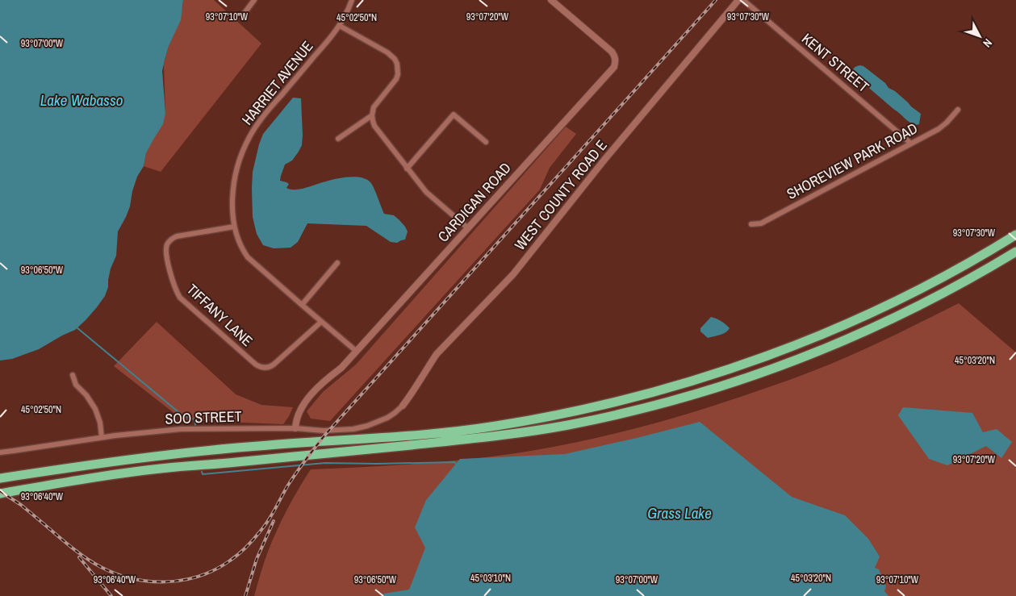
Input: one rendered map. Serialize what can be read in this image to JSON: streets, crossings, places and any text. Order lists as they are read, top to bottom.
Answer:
{
  "streets": {
    "street": [
      "KENT STREET",
      "HARRIET AVENUE",
      "SHOREVIEW PARK ROAD",
      "WEST COUNTY ROAD E",
      "CARDIGAN ROAD",
      "TIFFANY LANE",
      "SOO STREET"
    ]
  },
  "crossings": [
    ["KENT STREET", "SHOREVIEW PARK ROAD"],
    ["HARRIET AVENUE", "CARDIGAN ROAD"],
    ["HARRIET AVENUE", "TIFFANY LANE"],
    ["WEST COUNTY ROAD E", "SOO STREET"],
    ["CARDIGAN ROAD", "SOO STREET"]
  ],
  "water": ["Lake Wabasso", "Grass Lake"],
  "north": "bottom right",
  "coordinates": [
    "93°07'10\"W",
    "93°07'20\"W",
    "93°07'30\"W",
    "45°02'50\"N",
    "93°07'00\"W",
    "93°06'50\"W",
    "45°03'20\"N",
    "93°06'40\"W",
    "45°03'10\"N"
  ]
}
